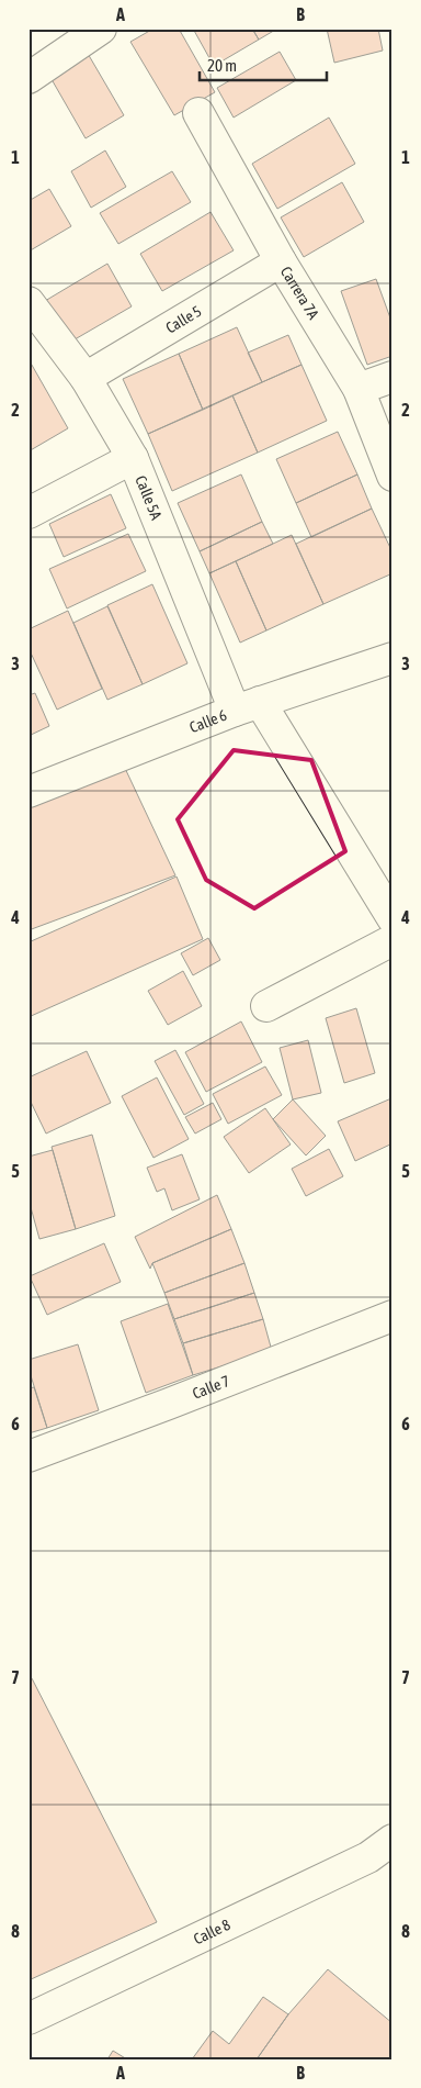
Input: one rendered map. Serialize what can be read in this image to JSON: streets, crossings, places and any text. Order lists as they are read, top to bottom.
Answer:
{
  "streets": {
    "street": [
      "Carrera 7A",
      "Calle 5",
      "Calle 5A",
      "Calle 6",
      "Calle 7",
      "Calle 8"
    ]
  },
  "crossings": [
    ["Carrera 7A", "Calle 5"],
    ["Calle 5", "Calle 5A"],
    ["Calle 5A", "Calle 6"]
  ],
  "scale_bar": "20 m",
  "grid": {
    "columns": ["A", "B"],
    "rows": [
      "1",
      "2",
      "3",
      "4",
      "5",
      "6",
      "7",
      "8"
    ]
  }
}
